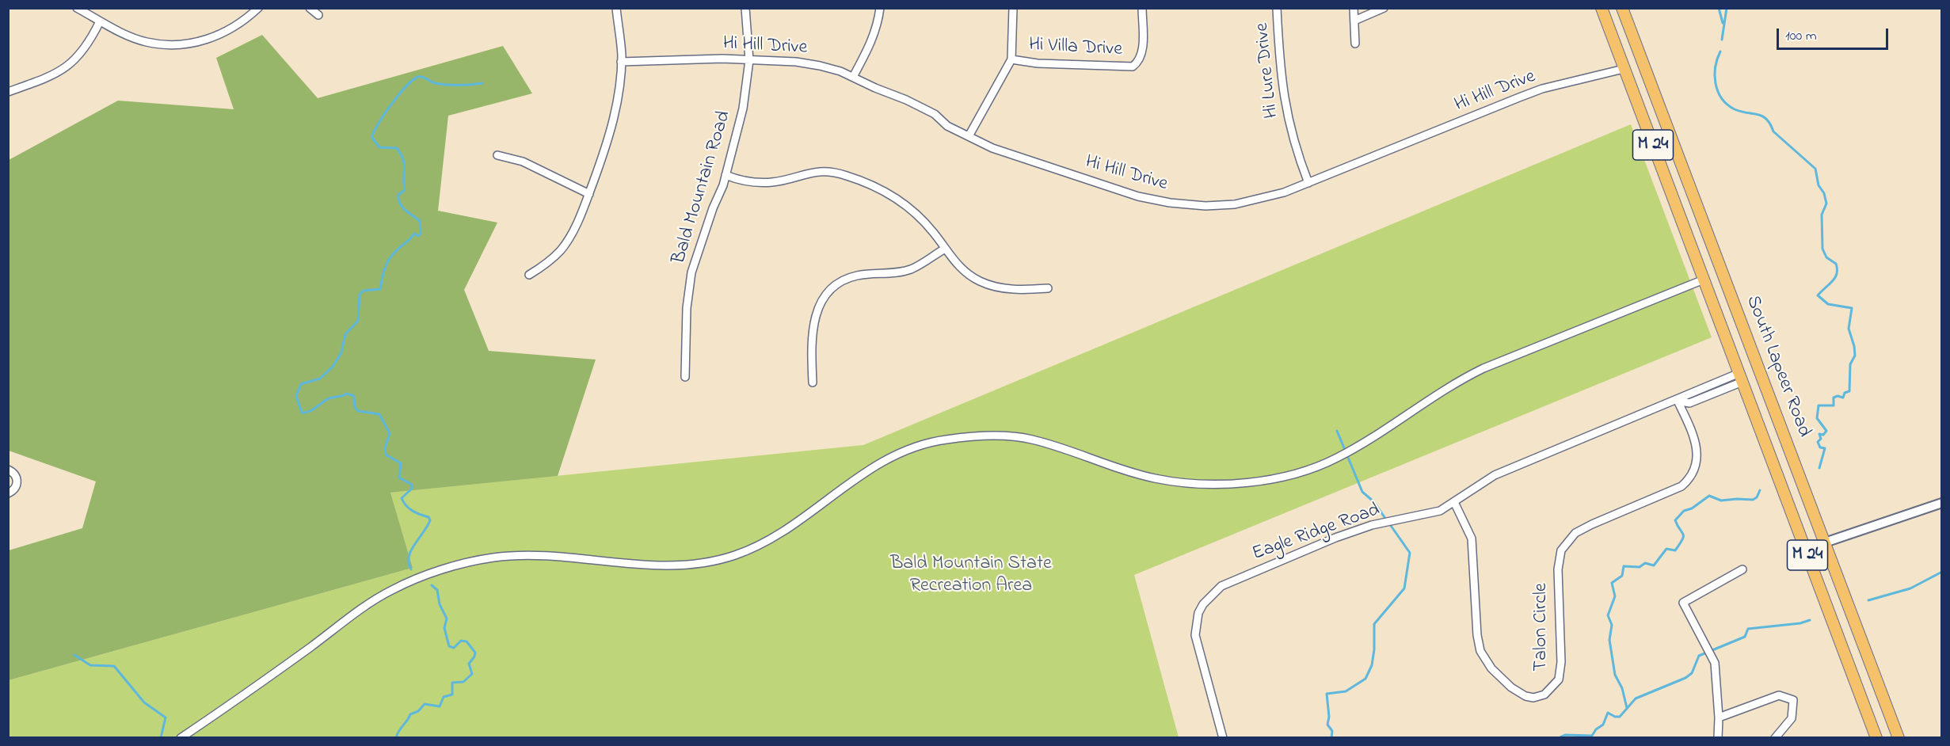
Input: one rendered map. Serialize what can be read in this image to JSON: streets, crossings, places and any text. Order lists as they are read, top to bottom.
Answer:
{
  "streets": {
    "main road": ["M 24", "South Lapeer Road"],
    "street": [
      "Hi Hill Drive",
      "Hi Villa Drive",
      "Hi Lure Drive",
      "Bald Mountain Road",
      "Eagle Ridge Road",
      "Talon Circle"
    ]
  },
  "crossings": [
    ["Hi Hill Drive", "Hi Lure Drive"],
    ["Hi Hill Drive", "Bald Mountain Road"],
    ["Hi Hill Drive", "South Lapeer Road"],
    ["South Lapeer Road", "Eagle Ridge Road"],
    ["Eagle Ridge Road", "Talon Circle"]
  ],
  "parks": ["Bald Mountain State Recreation Area"],
  "scale_bar": "100 m"
}
